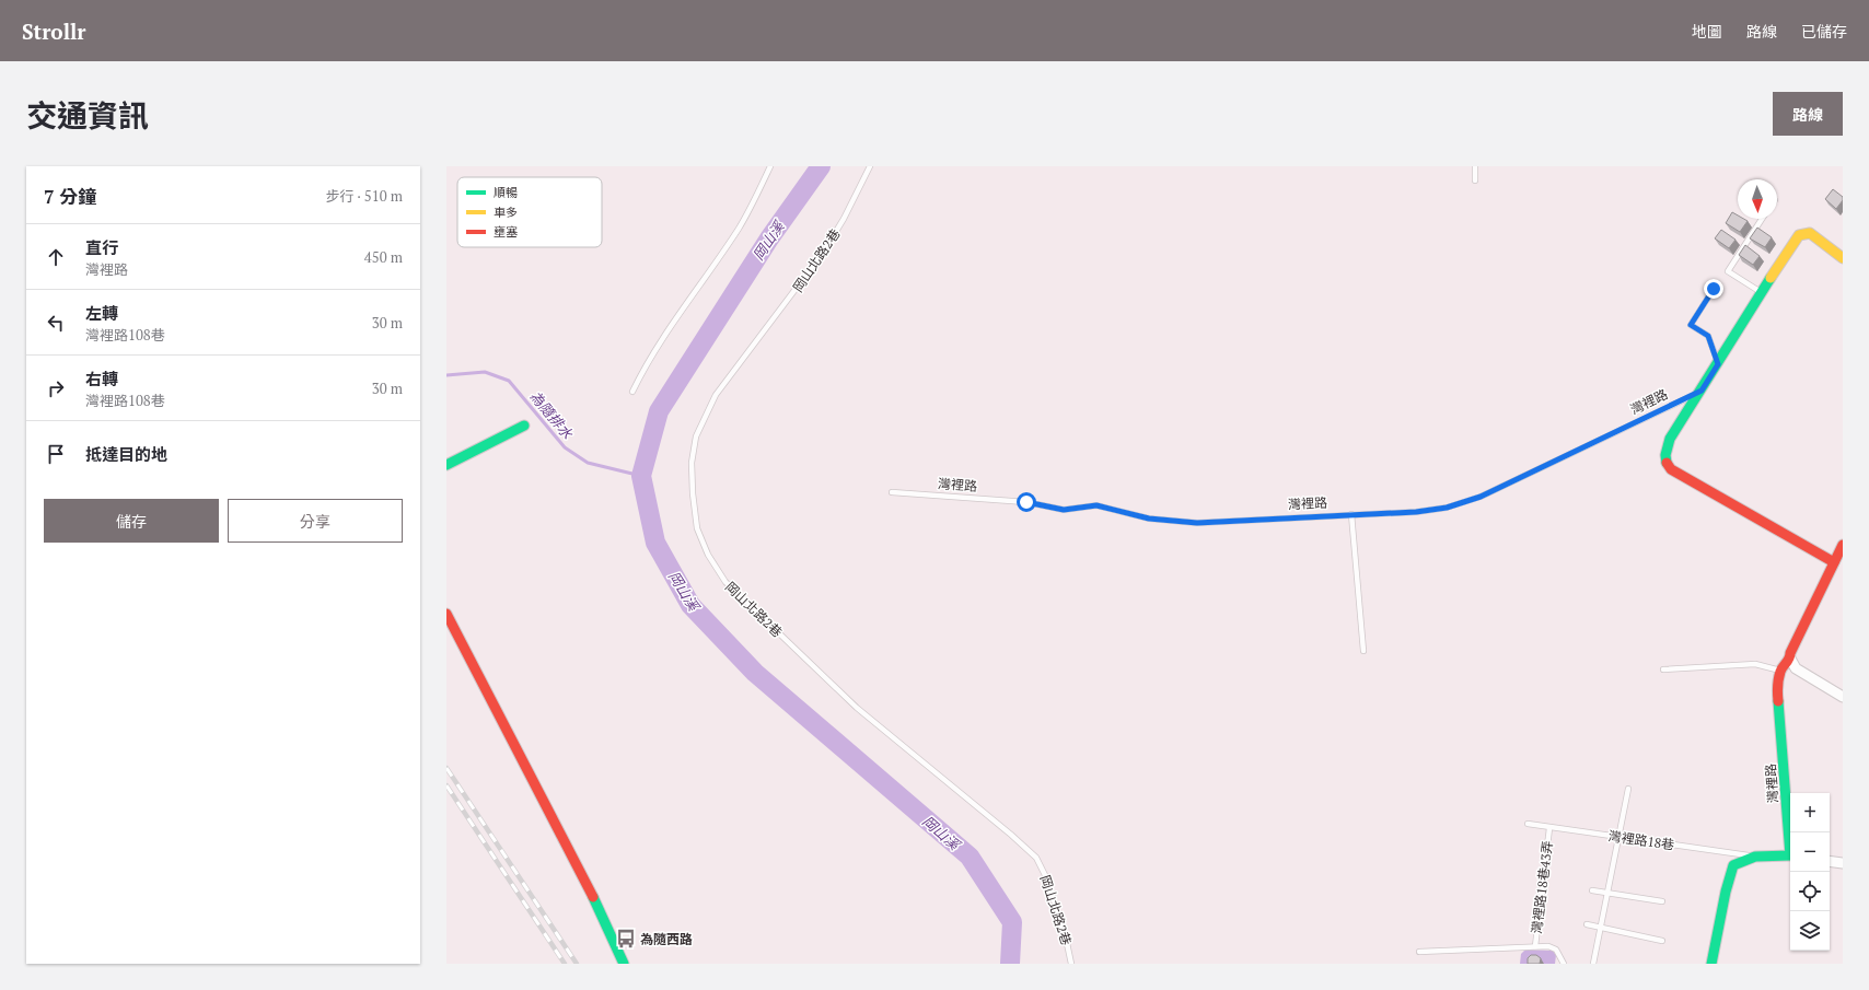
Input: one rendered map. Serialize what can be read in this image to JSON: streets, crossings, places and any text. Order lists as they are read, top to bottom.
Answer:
{
  "streets": {
    "street": ["灣裡路"],
    "lane": ["岡山北路2巷", "灣裡路18巷", "灣裡路18巷43弄"]
  },
  "crossings": [
    ["灣裡路", "灣裡路18巷"],
    ["灣裡路18巷", "灣裡路18巷43弄"]
  ],
  "water": ["岡山溪", "為隨排水"],
  "places": {
    "bus stop": ["為隨西路"]
  },
  "legend": ["順暢", "車多", "壅塞"],
  "north": "bottom",
  "page": {
    "header": "Strollr",
    "nav": ["地圖", "路線", "已儲存"],
    "title": "交通資訊",
    "buttons": [
      "路線",
      ["儲存", "分享"]
    ],
    "heading": ["7 分鐘", "步行 · 510 m"],
    "list": [
      ["直行", "灣裡路", "450 m"],
      ["左轉", "灣裡路108巷", "30 m"],
      ["右轉", "灣裡路108巷", "30 m"],
      "抵達目的地"
    ],
    "map_buttons": ["+", "−"]
  }
}
